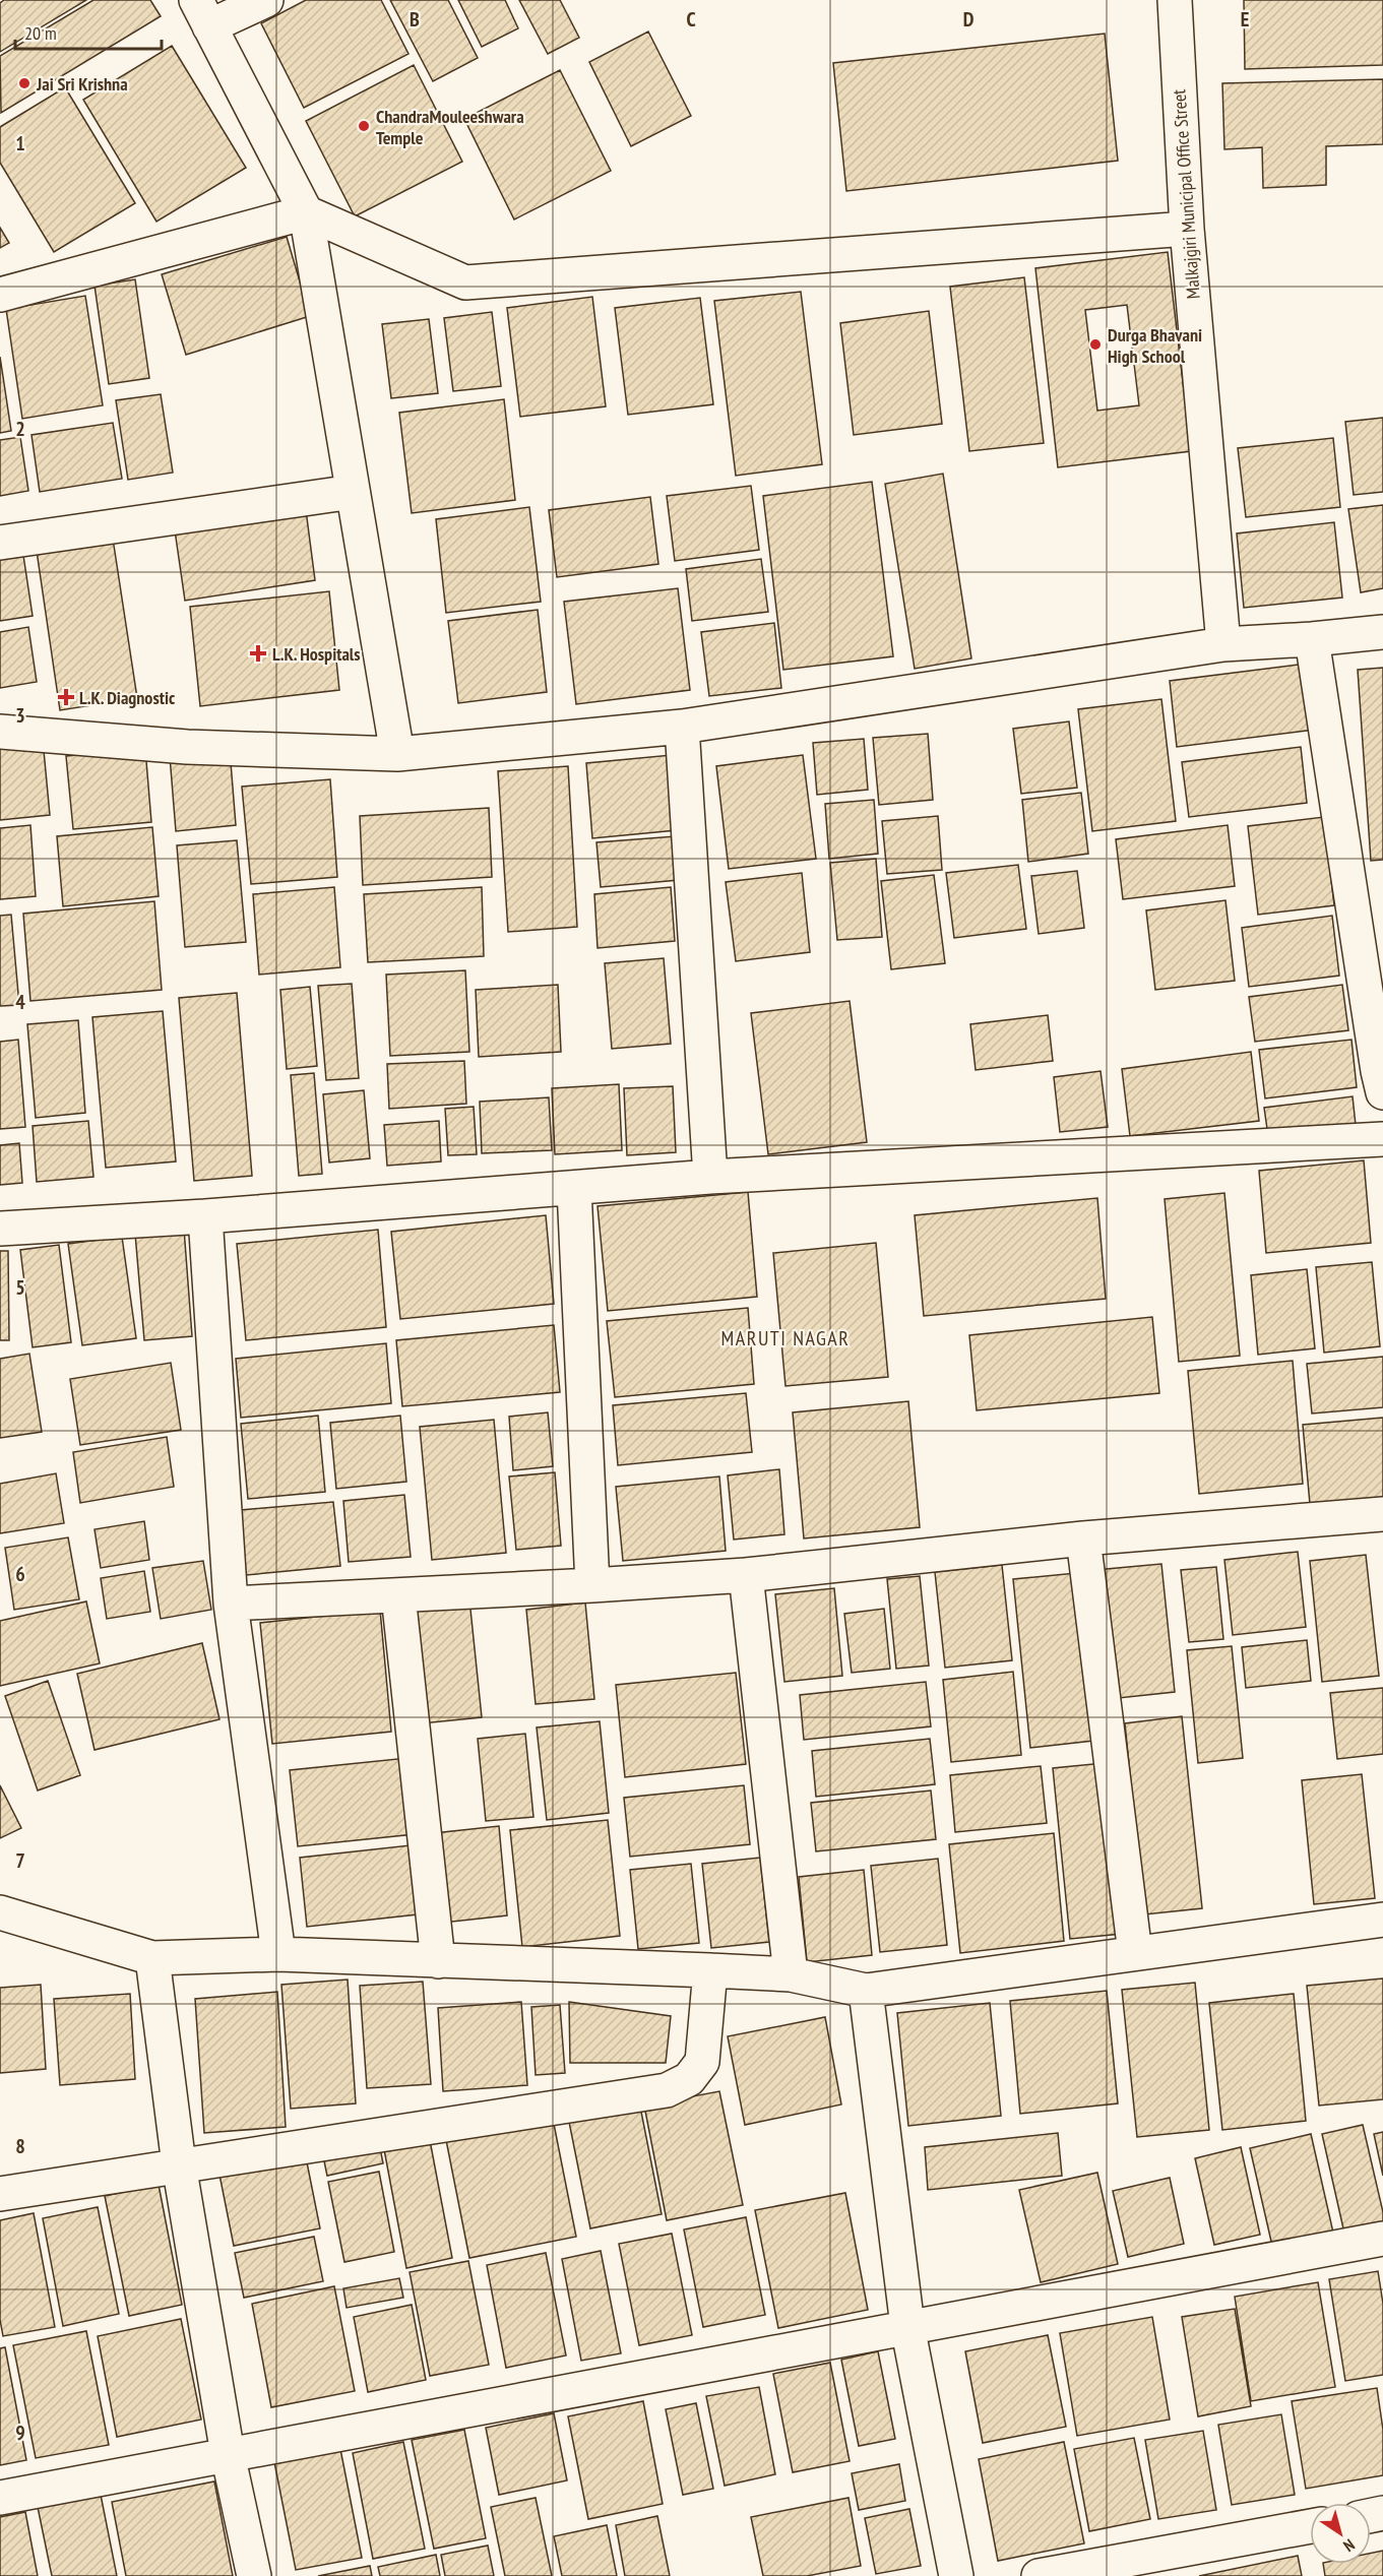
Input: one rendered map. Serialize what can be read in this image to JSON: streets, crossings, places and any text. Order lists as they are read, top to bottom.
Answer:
{
  "streets": {
    "street": ["Malkajgiri Municipal Office Street"]
  },
  "districts": ["MARUTI NAGAR"],
  "places": {
    "other": ["Jai Sri Krishna", "ChandraMouleeshwara Temple", "Durga Bhavani High School"],
    "health": ["L.K. Hospitals", "L.K. Diagnostic"]
  },
  "scale_bar": "20 m",
  "north": "bottom right",
  "grid": {
    "columns": [
      "B",
      "C",
      "D",
      "E"
    ],
    "rows": [
      "1",
      "2",
      "3",
      "4",
      "5",
      "6",
      "7",
      "8",
      "9"
    ]
  }
}
